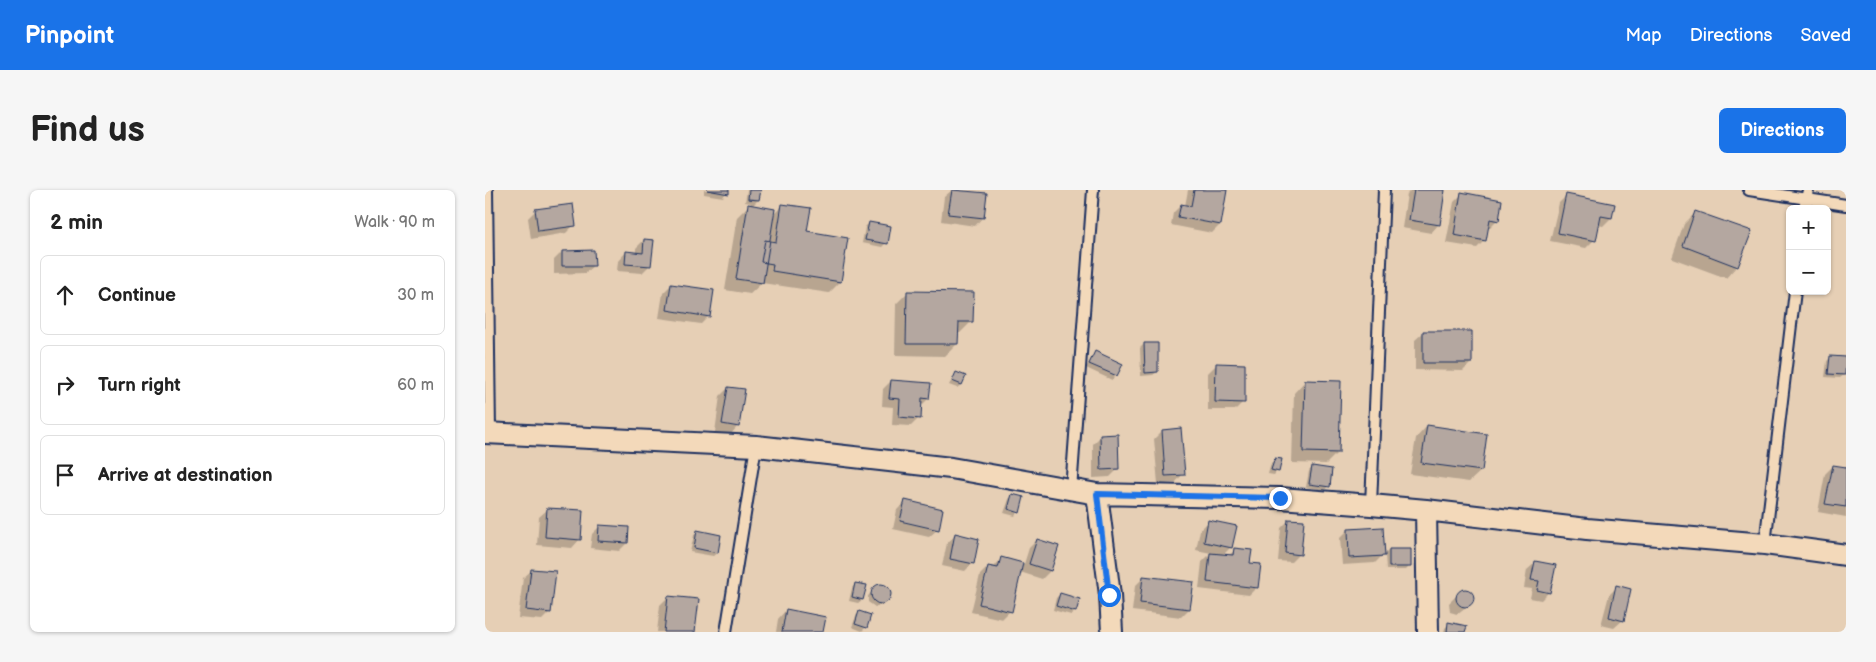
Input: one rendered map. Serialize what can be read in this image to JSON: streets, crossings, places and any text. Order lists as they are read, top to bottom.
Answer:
{
  "page": {
    "header": "Pinpoint",
    "nav": ["Map", "Directions", "Saved"],
    "buttons": "Directions",
    "title": "Find us",
    "heading": ["2 min", "Walk · 90 m"],
    "map_buttons": ["+", "−"],
    "list": [
      ["Continue", "30 m"],
      ["Turn right", "60 m"],
      "Arrive at destination"
    ]
  }
}
